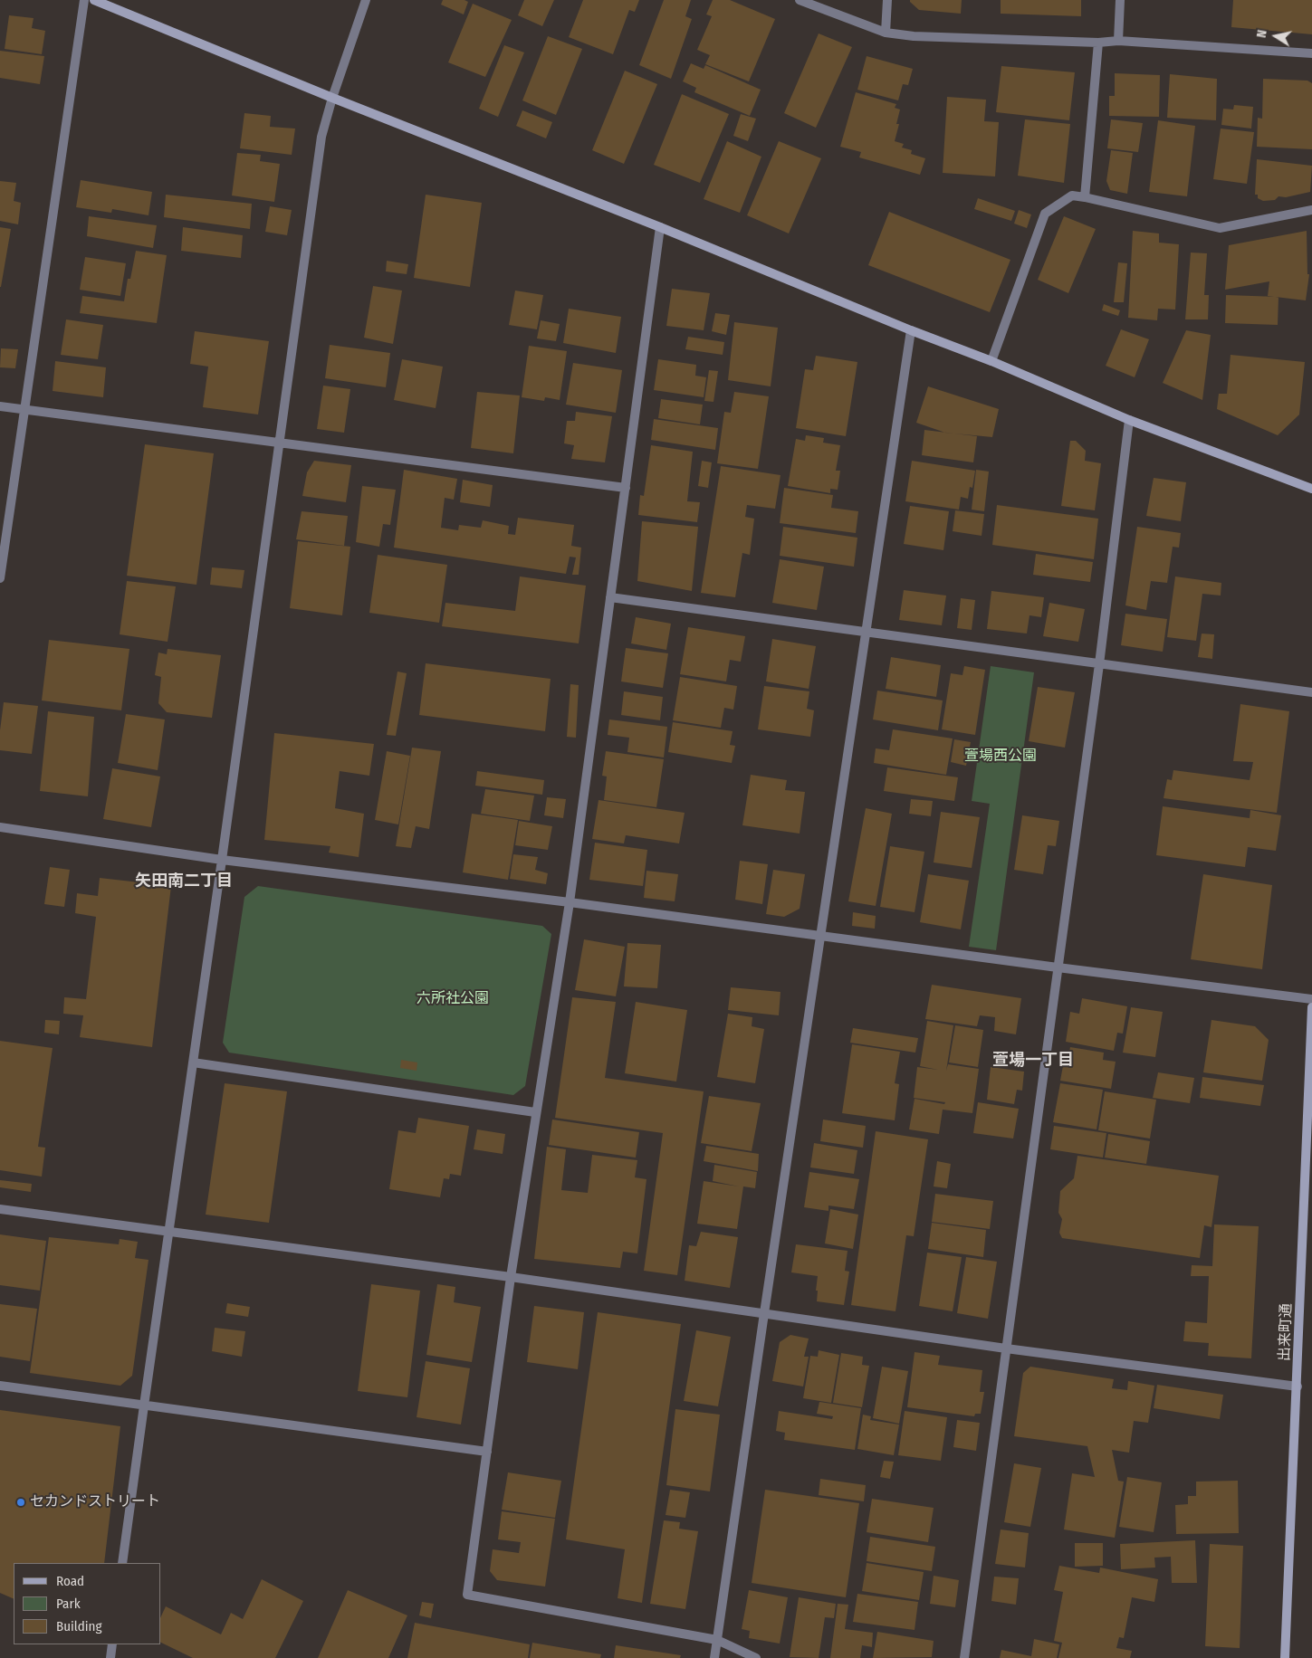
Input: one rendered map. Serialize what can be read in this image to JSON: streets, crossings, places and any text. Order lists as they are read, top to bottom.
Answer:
{
  "streets": {
    "street": ["出来町通"]
  },
  "districts": ["矢田南二丁目", "萱場一丁目"],
  "parks": ["萱場西公園", "六所社公園"],
  "places": ["セカンドストリート"],
  "legend": ["Road", "Park", "Building"],
  "north": "left"
}
